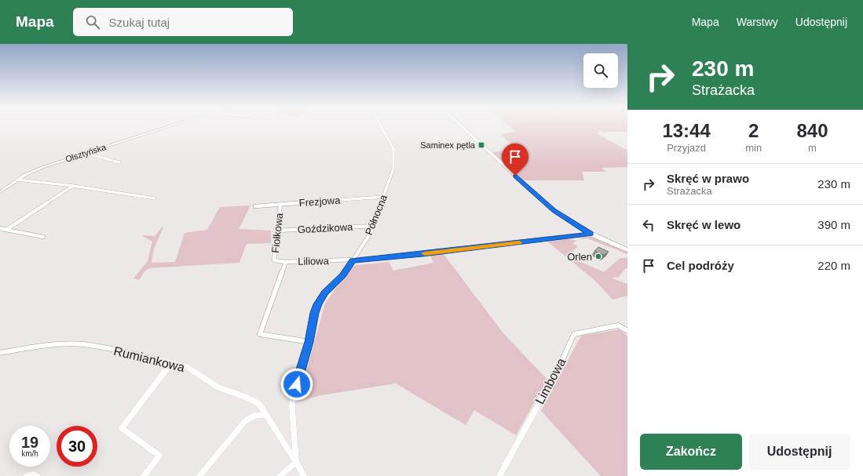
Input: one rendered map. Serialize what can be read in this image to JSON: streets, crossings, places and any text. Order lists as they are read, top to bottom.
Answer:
{
  "streets": {
    "street": [
      "Olsztyńska",
      "Frezjowa",
      "Północna",
      "Goździkowa",
      "Fiołkowa",
      "Liliowa",
      "Rumiankowa",
      "Limbowa"
    ]
  },
  "crossings": [
    ["Frezjowa", "Północna"],
    ["Frezjowa", "Fiołkowa"],
    ["Północna", "Goździkowa"],
    ["Północna", "Liliowa"],
    ["Północna", "Rumiankowa"],
    ["Goździkowa", "Fiołkowa"],
    ["Fiołkowa", "Liliowa"]
  ],
  "places": {
    "transit": ["Saminex pętla"],
    "other": ["Orlen"]
  },
  "page": {
    "header": "Mapa",
    "search": "Szukaj tutaj",
    "nav": ["Mapa", "Warstwy", "Udostępnij"],
    "turn": ["230 m", "Strażacka"],
    "eta": [
      "13:44",
      "Przyjazd",
      "2",
      "min",
      "840",
      "m"
    ],
    "list": [
      {
        "name": "Skręć w prawo",
        "note": "Strażacka",
        "value": "230 m"
      },
      {
        "name": "Skręć w lewo",
        "value": "390 m"
      },
      {
        "name": "Cel podróży",
        "value": "220 m"
      }
    ],
    "speed": "19 km/h",
    "limit": "30",
    "buttons": ["Zakończ", "Udostępnij"]
  }
}
